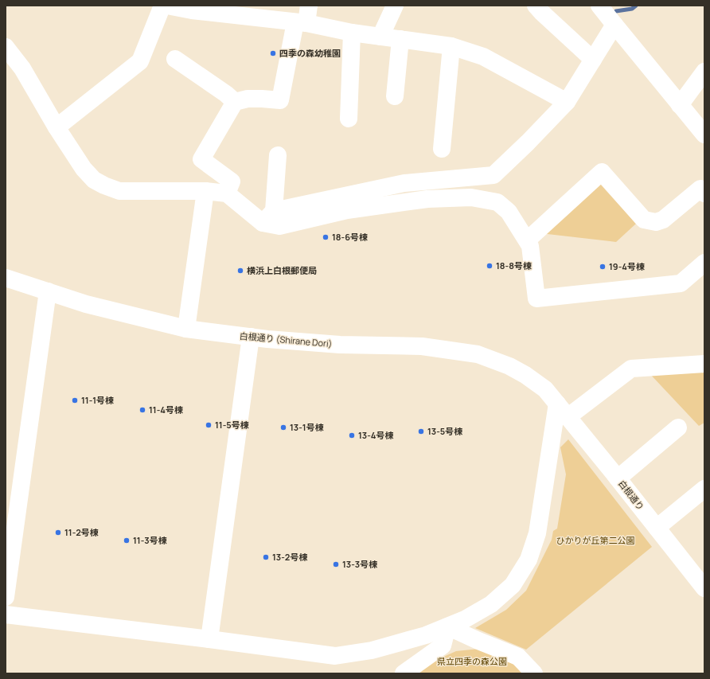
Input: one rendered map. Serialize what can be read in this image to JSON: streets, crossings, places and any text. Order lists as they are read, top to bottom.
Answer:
{
  "streets": {
    "street": ["白根通り (Shirane Dori)", "白根通り"]
  },
  "crossings": [
    ["白根通り (Shirane Dori)", "白根通り"]
  ],
  "parks": ["ひかりが丘第二公園", "県立四季の森公園"],
  "places": [
    "四季の森幼稚園",
    "18-6号棟",
    "18-8号棟",
    "19-4号棟",
    "横浜上白根郵便局",
    "11-1号棟",
    "11-4号棟",
    "11-5号棟",
    "13-1号棟",
    "13-5号棟",
    "13-4号棟",
    "11-2号棟",
    "11-3号棟",
    "13-2号棟",
    "13-3号棟"
  ]
}
